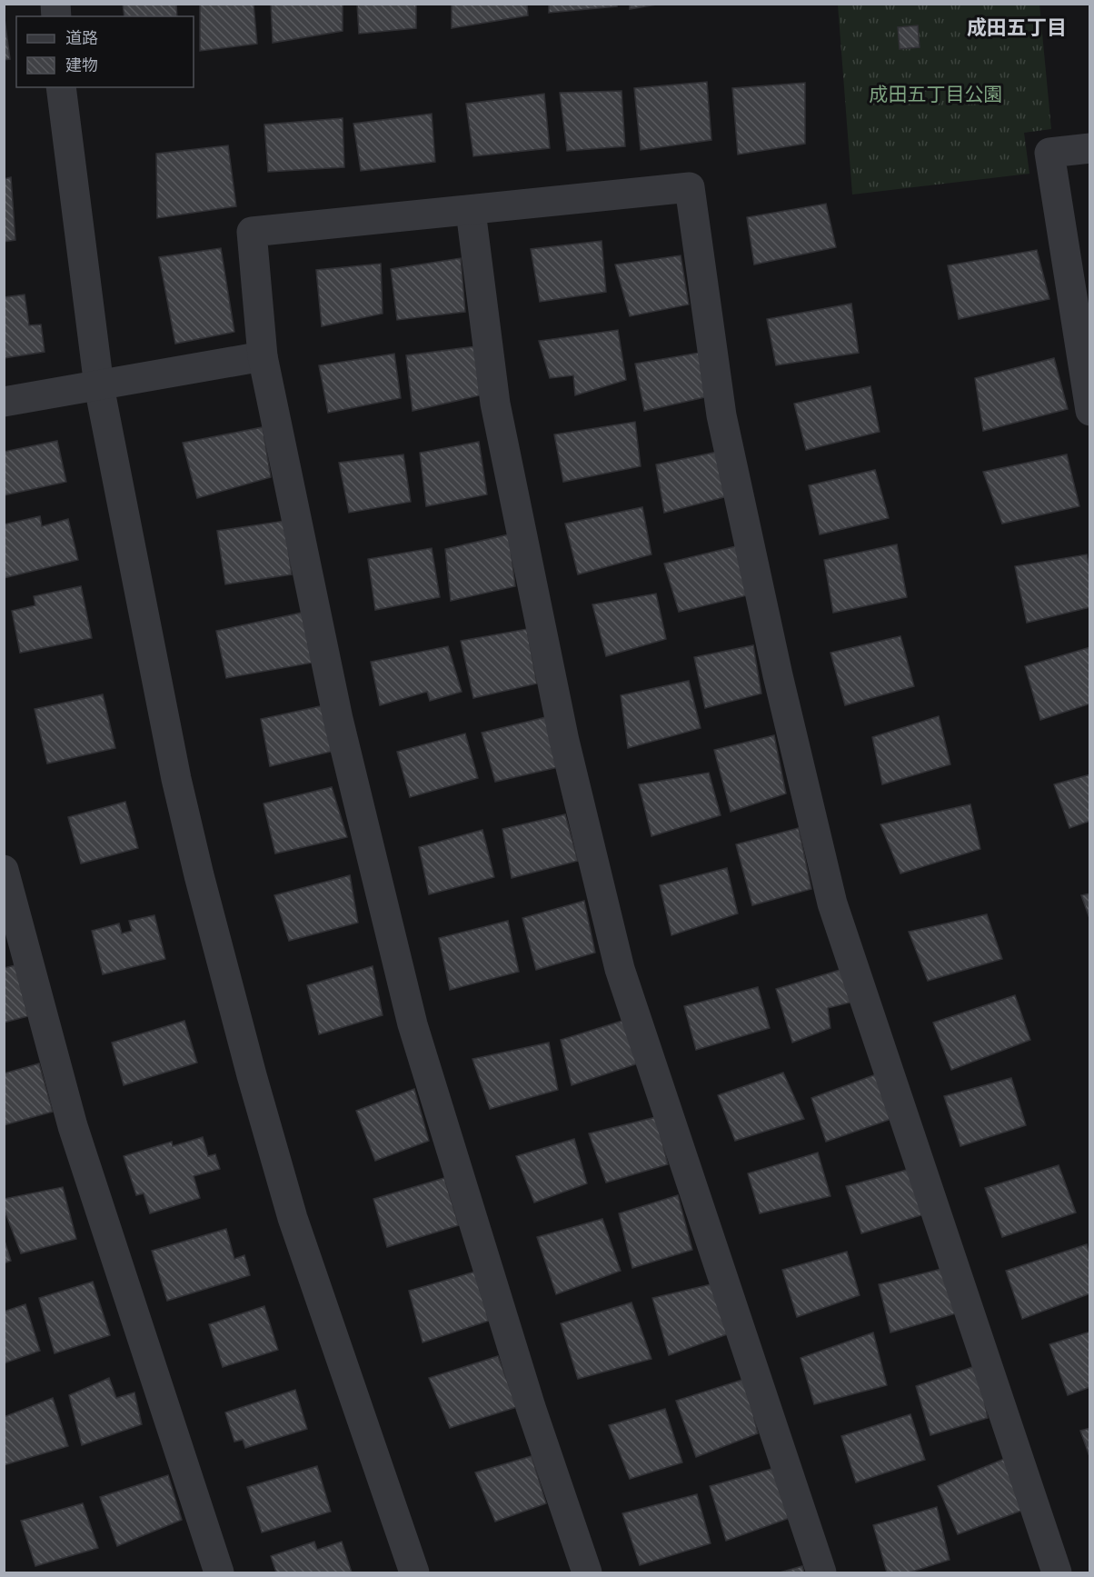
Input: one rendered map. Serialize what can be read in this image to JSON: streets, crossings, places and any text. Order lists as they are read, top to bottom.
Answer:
{
  "districts": ["成田五丁目"],
  "parks": ["成田五丁目公園"],
  "legend": ["道路", "建物"]
}
